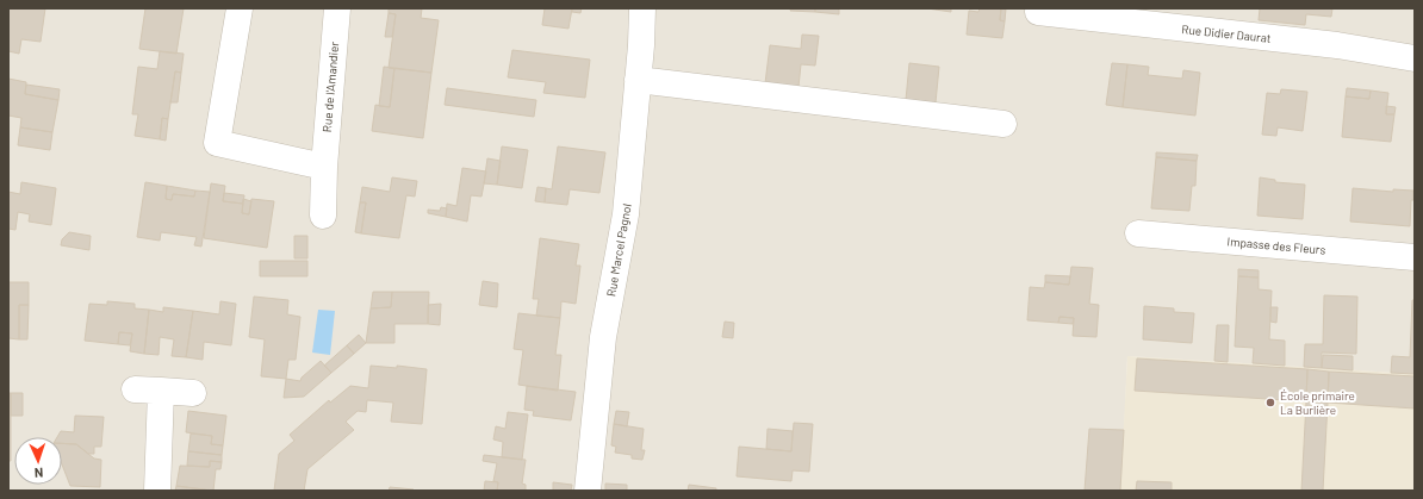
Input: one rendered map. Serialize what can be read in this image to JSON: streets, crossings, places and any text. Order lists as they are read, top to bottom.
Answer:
{
  "streets": {
    "street": [
      "Rue Didier Daurat",
      "Rue de l'Amandier",
      "Impasse des Fleurs",
      "Rue Marcel Pagnol"
    ]
  },
  "places": ["École primaire La Burlière"],
  "north": "bottom"
}
